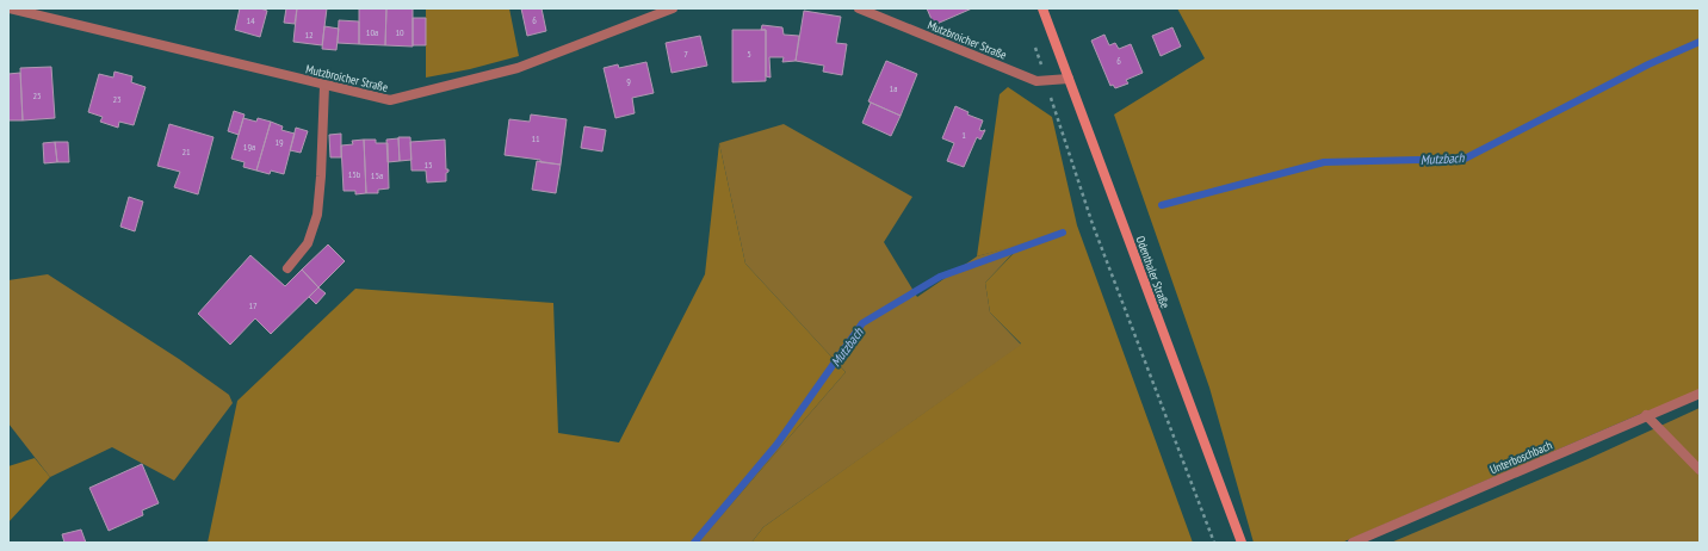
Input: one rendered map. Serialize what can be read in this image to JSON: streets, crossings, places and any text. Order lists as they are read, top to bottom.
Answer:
{
  "streets": {
    "main road": ["Odenthaler Straße"],
    "street": ["Mutzbroicher Straße", "Unterboschbach"]
  },
  "crossings": [
    ["Mutzbroicher Straße", "Odenthaler Straße"]
  ],
  "water": ["Mutzbach"],
  "house_numbers": [
    "14",
    "6",
    "10a",
    "10",
    "12",
    "7",
    "5",
    "6",
    "9",
    "1a",
    "25",
    "23",
    "1",
    "11",
    "19",
    "19a",
    "21",
    "15",
    "15b",
    "15a",
    "17"
  ]
}
